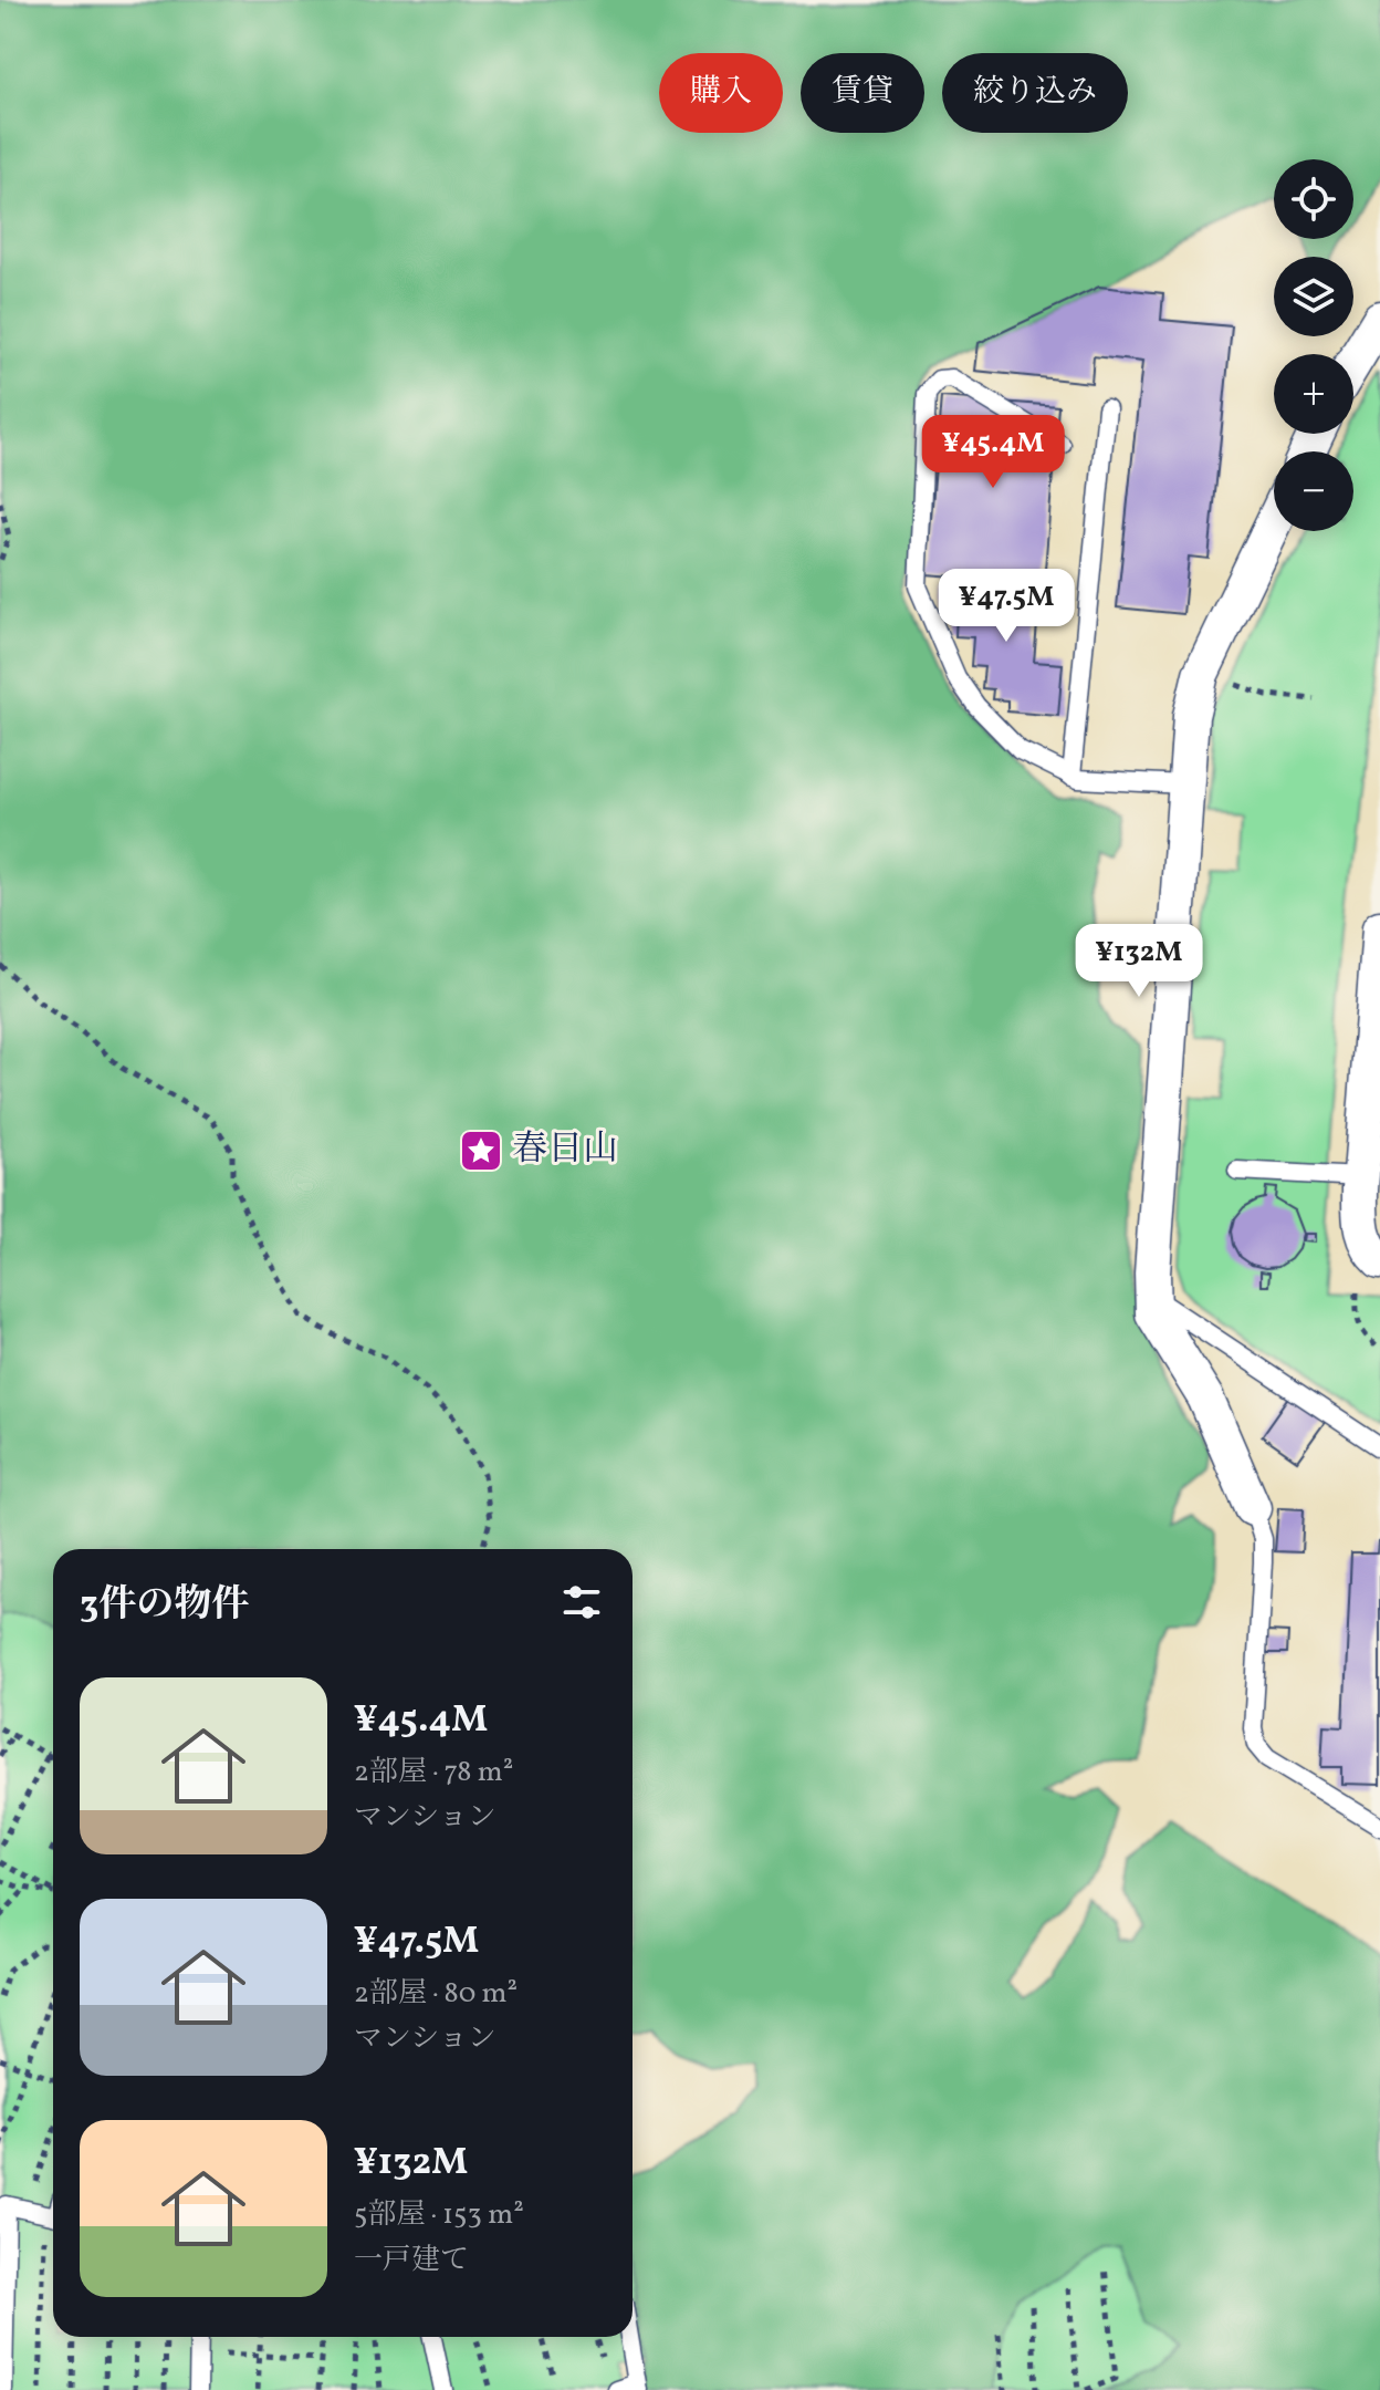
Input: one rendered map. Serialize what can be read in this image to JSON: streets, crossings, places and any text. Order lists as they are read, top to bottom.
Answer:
{
  "places": {
    "place": ["春日山"]
  },
  "page": {
    "chip": ["購入", "賃貸", "絞り込み"],
    "map_buttons": ["+", "−"],
    "price": ["¥45.4M", "¥47.5M", "¥132M"],
    "heading": "3件の物件",
    "list": [
      {
        "name": "¥45.4M",
        "note": "2部屋 · 78 m² · マンション"
      },
      {
        "name": "¥47.5M",
        "note": "2部屋 · 80 m² · マンション"
      },
      {
        "name": "¥132M",
        "note": "5部屋 · 153 m² · 一戸建て"
      }
    ]
  }
}
